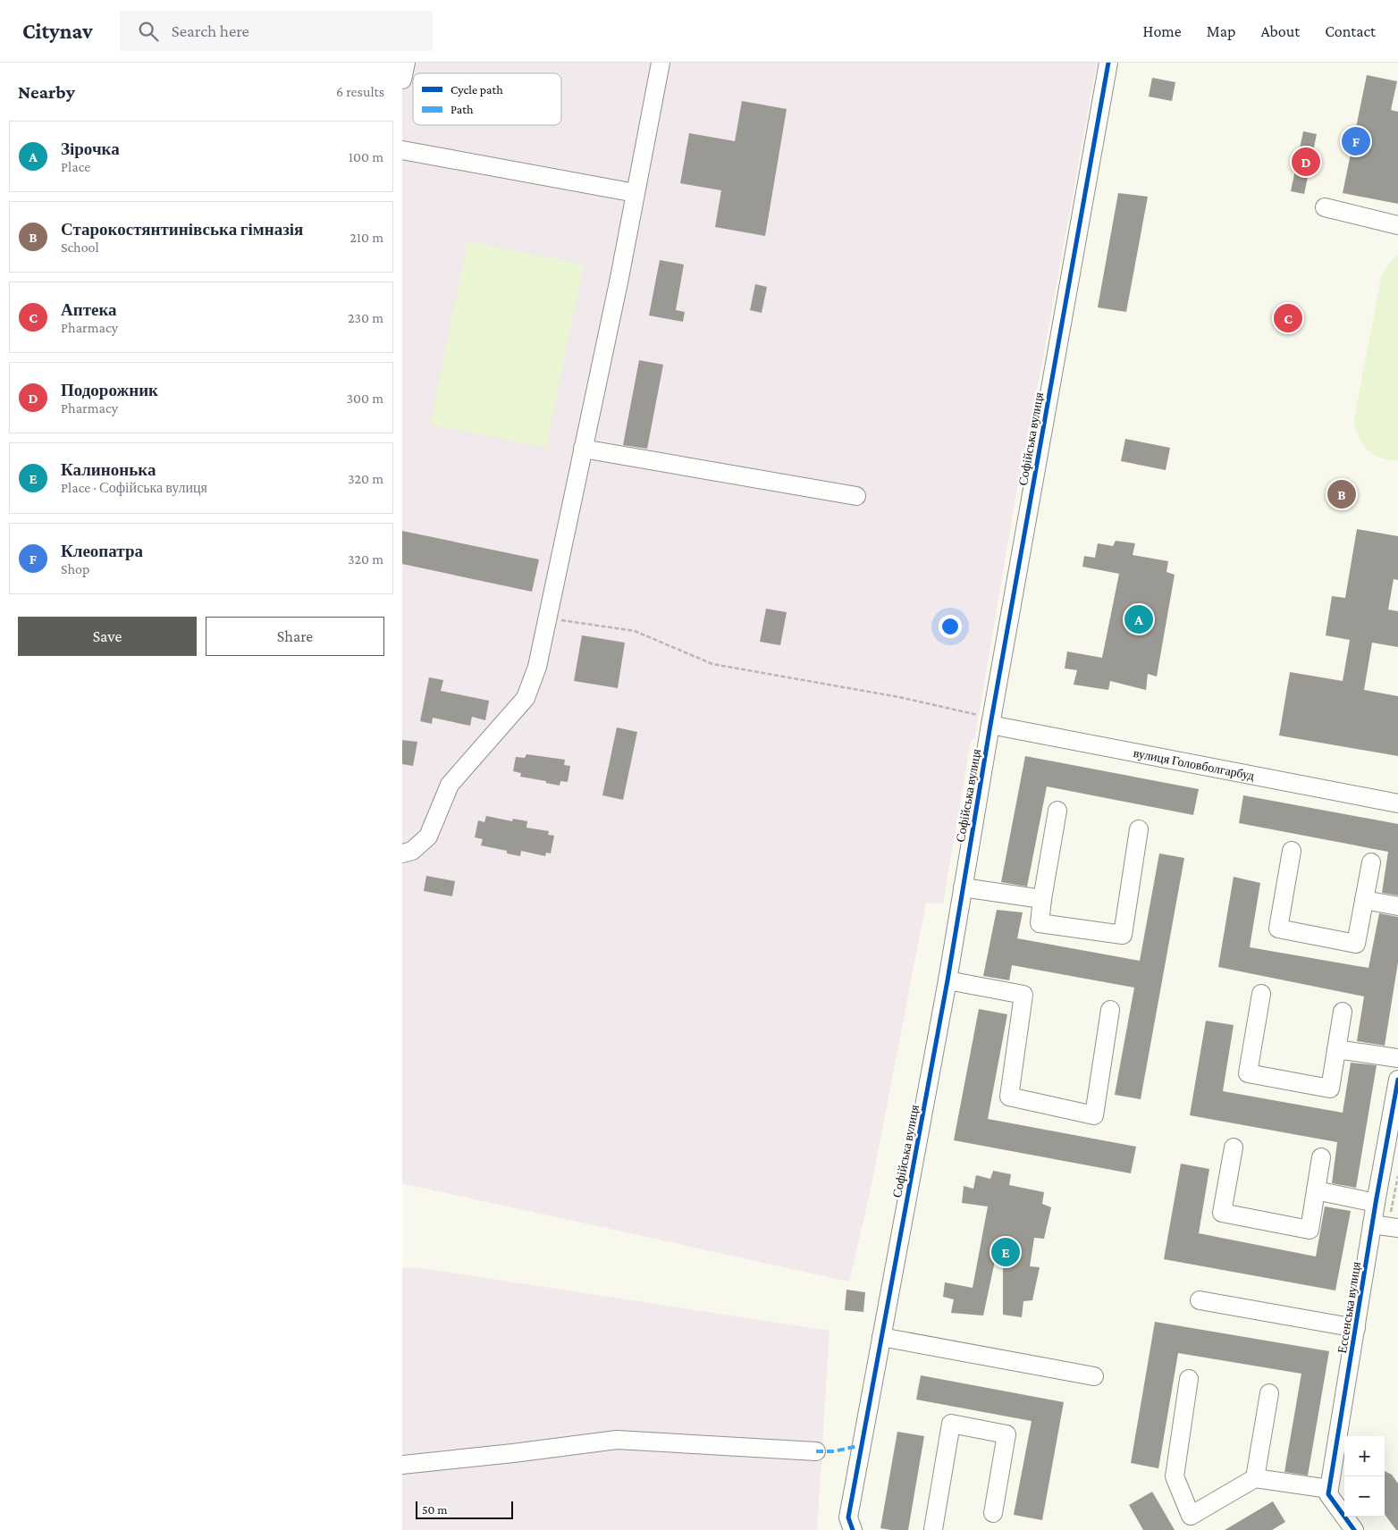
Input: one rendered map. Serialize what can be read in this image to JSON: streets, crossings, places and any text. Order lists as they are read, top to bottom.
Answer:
{
  "streets": {
    "street": ["Софійська вулиця", "вулиця Головболгарбуд", "Ессенська вулиця"]
  },
  "crossings": [
    ["Софійська вулиця", "вулиця Головболгарбуд"]
  ],
  "legend": ["Cycle path", "Path"],
  "scale_bar": "50 m",
  "page": {
    "header": "Citynav",
    "search": "Search here",
    "nav": [
      "Home",
      "Map",
      "About",
      "Contact"
    ],
    "heading": ["Nearby", "6 results"],
    "list": [
      {
        "mark": "A",
        "name": "Зірочка",
        "note": "Place",
        "value": "100 m"
      },
      {
        "mark": "B",
        "name": "Старокостянтинівська гімназія",
        "note": "School",
        "value": "210 m"
      },
      {
        "mark": "C",
        "name": "Аптека",
        "note": "Pharmacy",
        "value": "230 m"
      },
      {
        "mark": "D",
        "name": "Подорожник",
        "note": "Pharmacy",
        "value": "300 m"
      },
      {
        "mark": "E",
        "name": "Калинонька",
        "note": "Place · Софійська вулиця",
        "value": "320 m"
      },
      {
        "mark": "F",
        "name": "Клеопатра",
        "note": "Shop",
        "value": "320 m"
      }
    ],
    "pins": [
      "F",
      "D",
      "C",
      "B",
      "A",
      "E"
    ],
    "buttons": ["Save", "Share"],
    "map_buttons": ["+", "−"],
    "scale": "50 m"
  }
}
